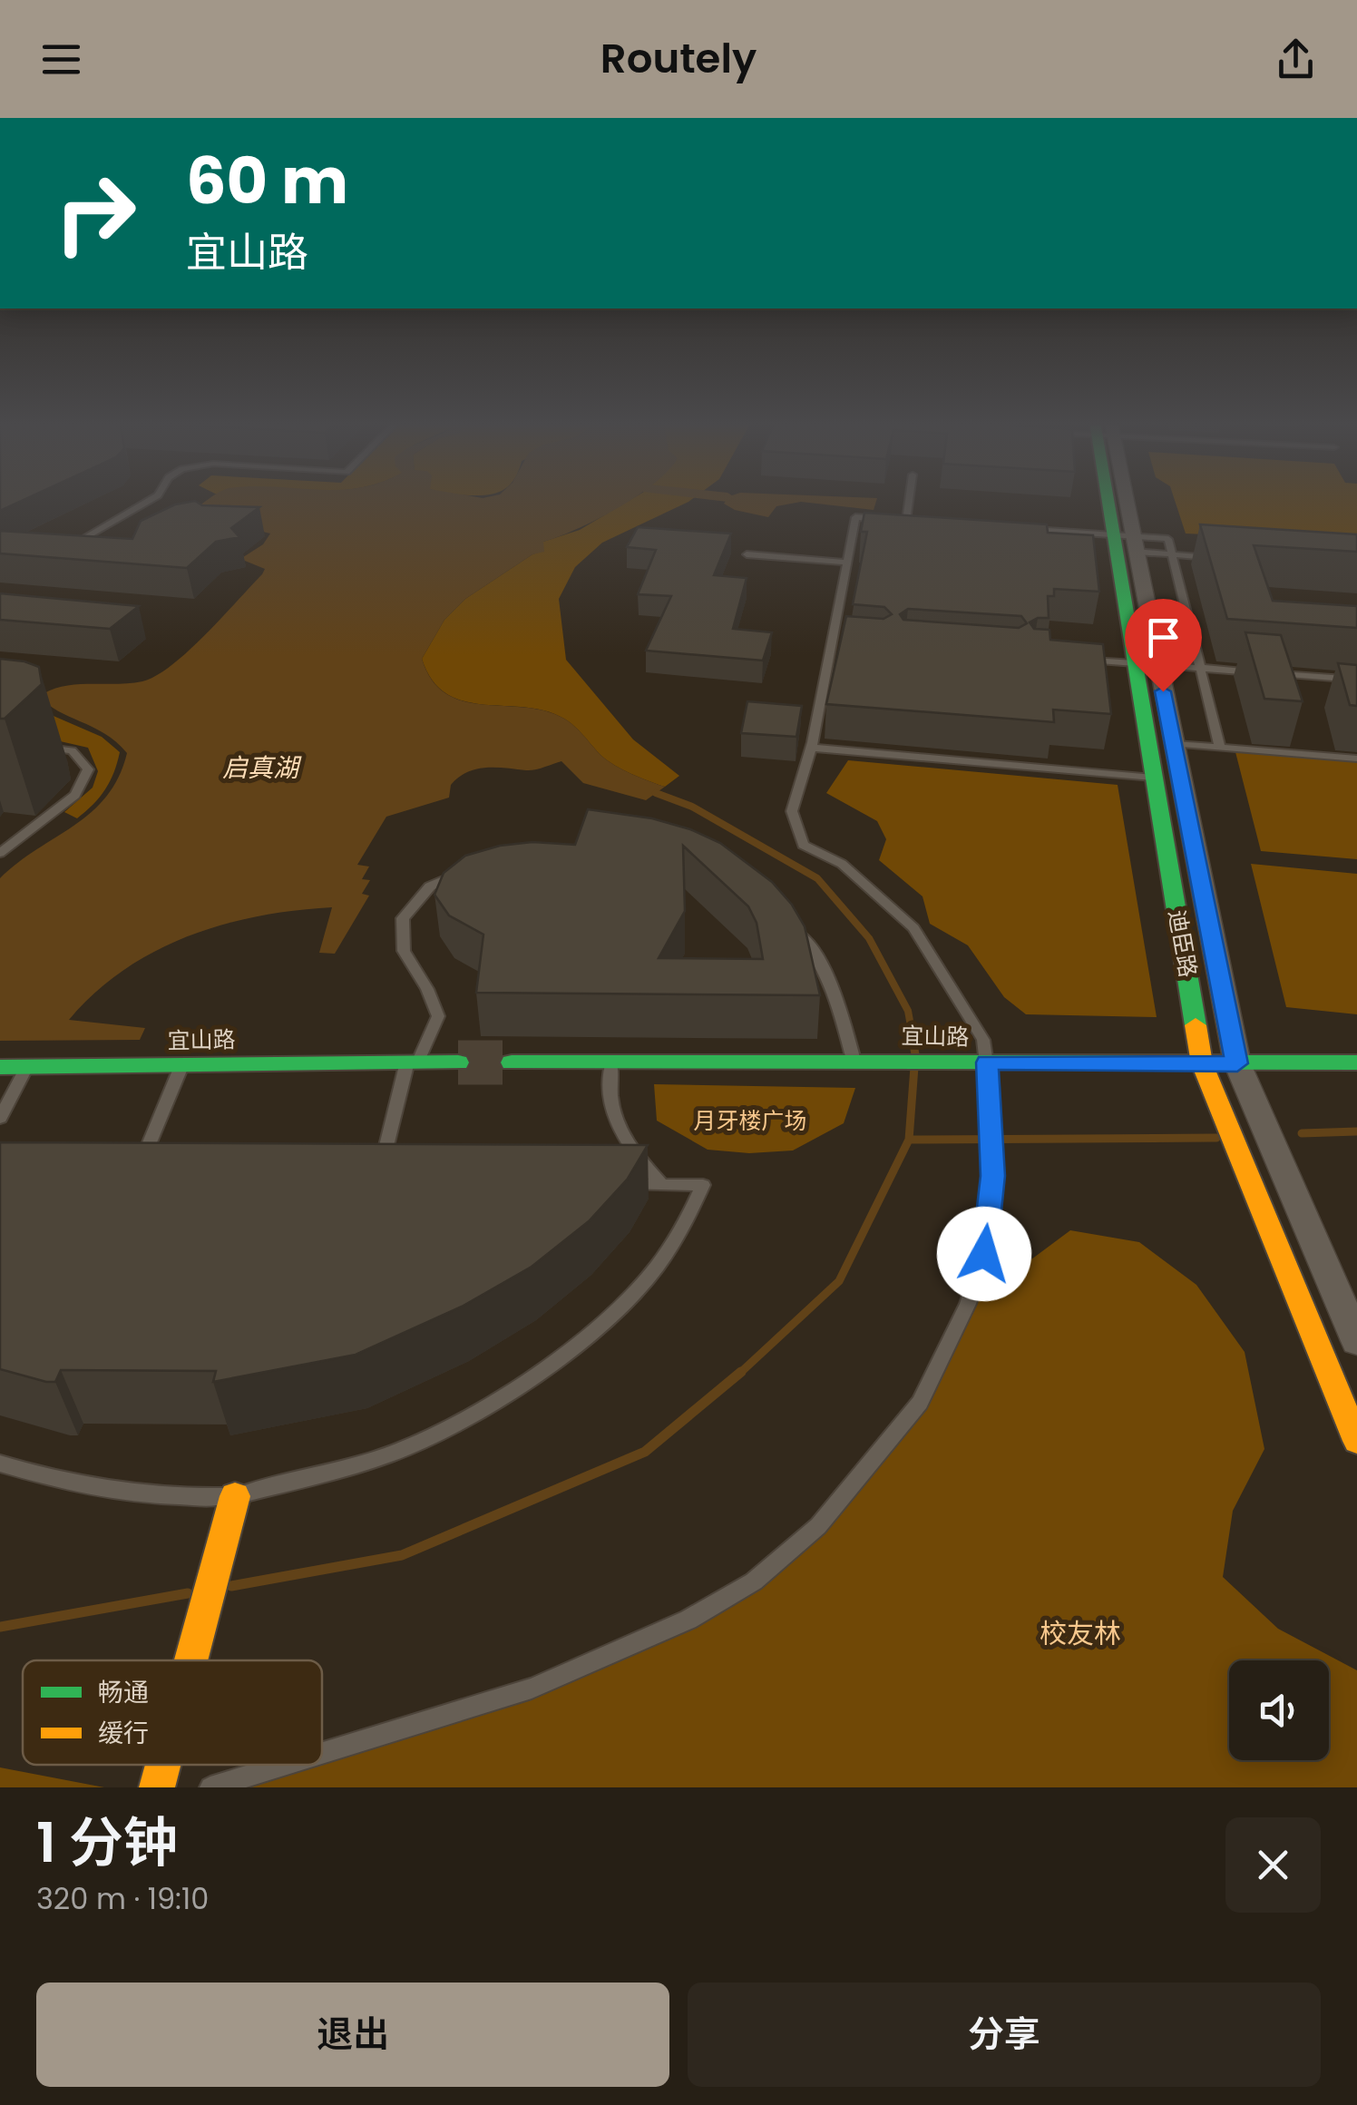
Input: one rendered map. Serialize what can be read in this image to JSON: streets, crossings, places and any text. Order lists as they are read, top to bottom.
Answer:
{
  "streets": {
    "street": ["迪臣路", "宜山路"]
  },
  "crossings": [
    ["迪臣路", "宜山路"]
  ],
  "water": ["启真湖"],
  "parks": ["月牙楼广场", "校友林"],
  "legend": ["畅通", "缓行"],
  "page": {
    "header": "Routely",
    "turn": ["60 m", "宜山路"],
    "heading": ["1 分钟", "320 m · 19:10"],
    "buttons": ["退出", "分享"]
  }
}
